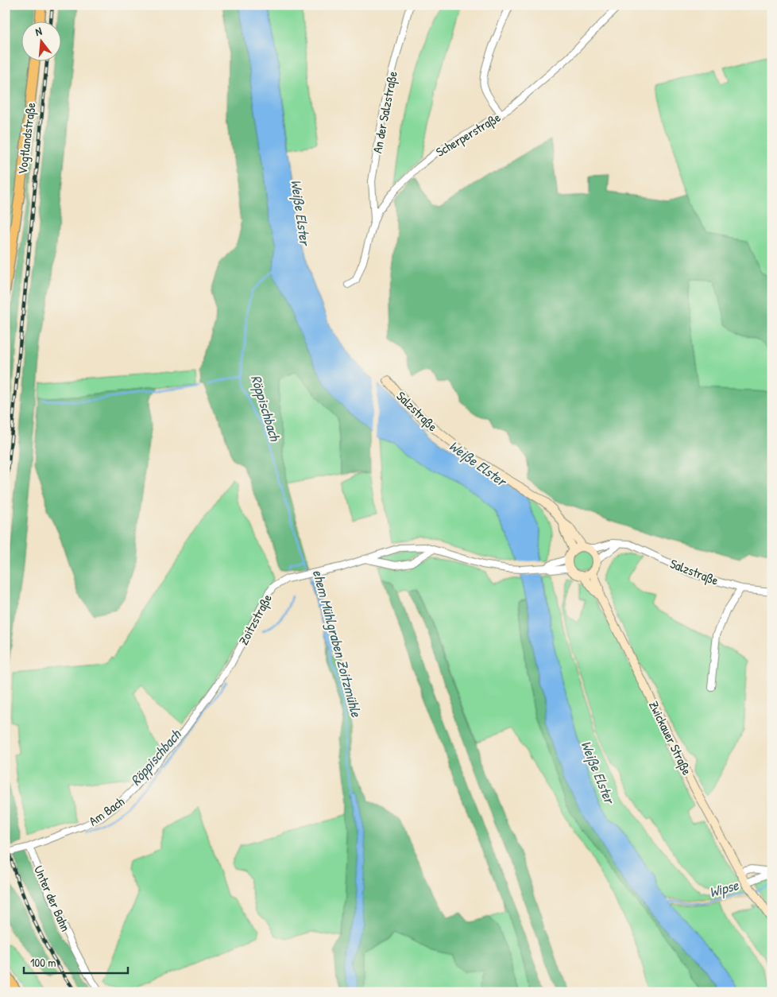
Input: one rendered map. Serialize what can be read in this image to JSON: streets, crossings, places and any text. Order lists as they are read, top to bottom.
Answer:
{
  "streets": {
    "main road": ["Vogtlandstraße", "Salzstraße", "Zwickauer Straße"],
    "street": [
      "An der Salzstraße",
      "Scherperstraße",
      "Zoitzstraße",
      "Am Bach",
      "Unter der Bahn"
    ]
  },
  "crossings": [
    ["An der Salzstraße", "Scherperstraße"],
    ["Salzstraße", "Zoitzstraße"],
    ["Salzstraße", "Zwickauer Straße"],
    ["Zoitzstraße", "Zwickauer Straße"],
    ["Zoitzstraße", "Am Bach"],
    ["Am Bach", "Unter der Bahn"]
  ],
  "water": [
    "Weiße Elster",
    "Röppischbach",
    "ehem Mühlgraben Zoitzmühle",
    "Wipse"
  ],
  "scale_bar": "100 m",
  "north": "top"
}
